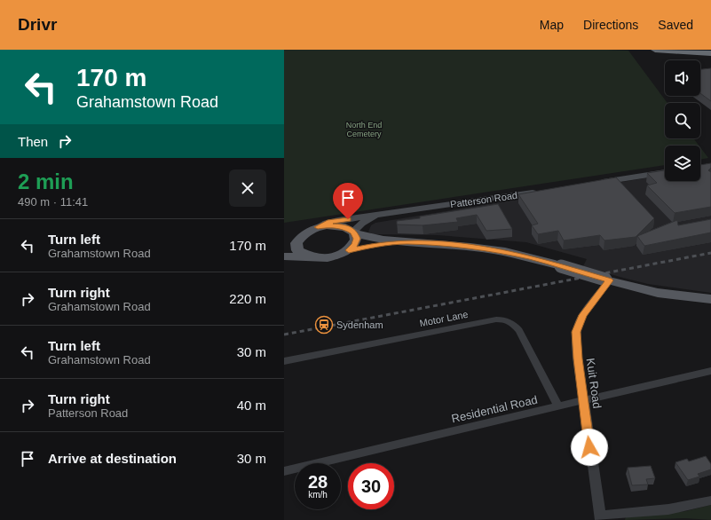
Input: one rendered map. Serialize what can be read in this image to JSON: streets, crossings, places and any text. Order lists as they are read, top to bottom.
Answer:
{
  "streets": {
    "street": [
      "Patterson Road",
      "Motor Lane",
      "Kuit Road",
      "Residential Road"
    ]
  },
  "crossings": [
    ["Motor Lane", "Residential Road"],
    ["Kuit Road", "Residential Road"]
  ],
  "parks": ["North End Cemetery"],
  "places": {
    "station": ["Sydenham"]
  },
  "page": {
    "header": "Drivr",
    "nav": ["Map", "Directions", "Saved"],
    "turn": ["170 m", "Grahamstown Road"],
    "then": "Then",
    "heading": ["2 min", "490 m · 11:41"],
    "list": [
      {
        "name": "Turn left",
        "note": "Grahamstown Road",
        "value": "170 m"
      },
      {
        "name": "Turn right",
        "note": "Grahamstown Road",
        "value": "220 m"
      },
      {
        "name": "Turn left",
        "note": "Grahamstown Road",
        "value": "30 m"
      },
      {
        "name": "Turn right",
        "note": "Patterson Road",
        "value": "40 m"
      },
      {
        "name": "Arrive at destination",
        "value": "30 m"
      }
    ],
    "speed": "28 km/h",
    "limit": "30"
  }
}
